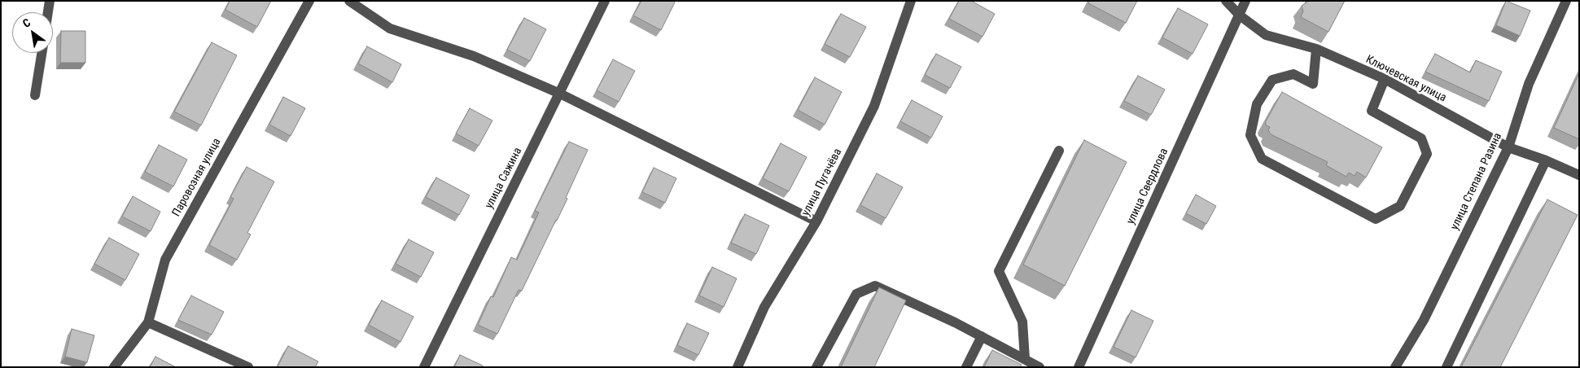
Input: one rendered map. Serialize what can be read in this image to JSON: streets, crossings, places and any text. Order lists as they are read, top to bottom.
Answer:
{
  "streets": {
    "street": [
      "Ключевская улица",
      "Паровозная улица",
      "улица Сажина",
      "улица Степана Разина",
      "улица Пугачёва",
      "улица Свердлова"
    ]
  },
  "crossings": [
    ["Ключевская улица", "улица Степана Разина"],
    ["Ключевская улица", "улица Свердлова"]
  ],
  "north": "top left"
}
